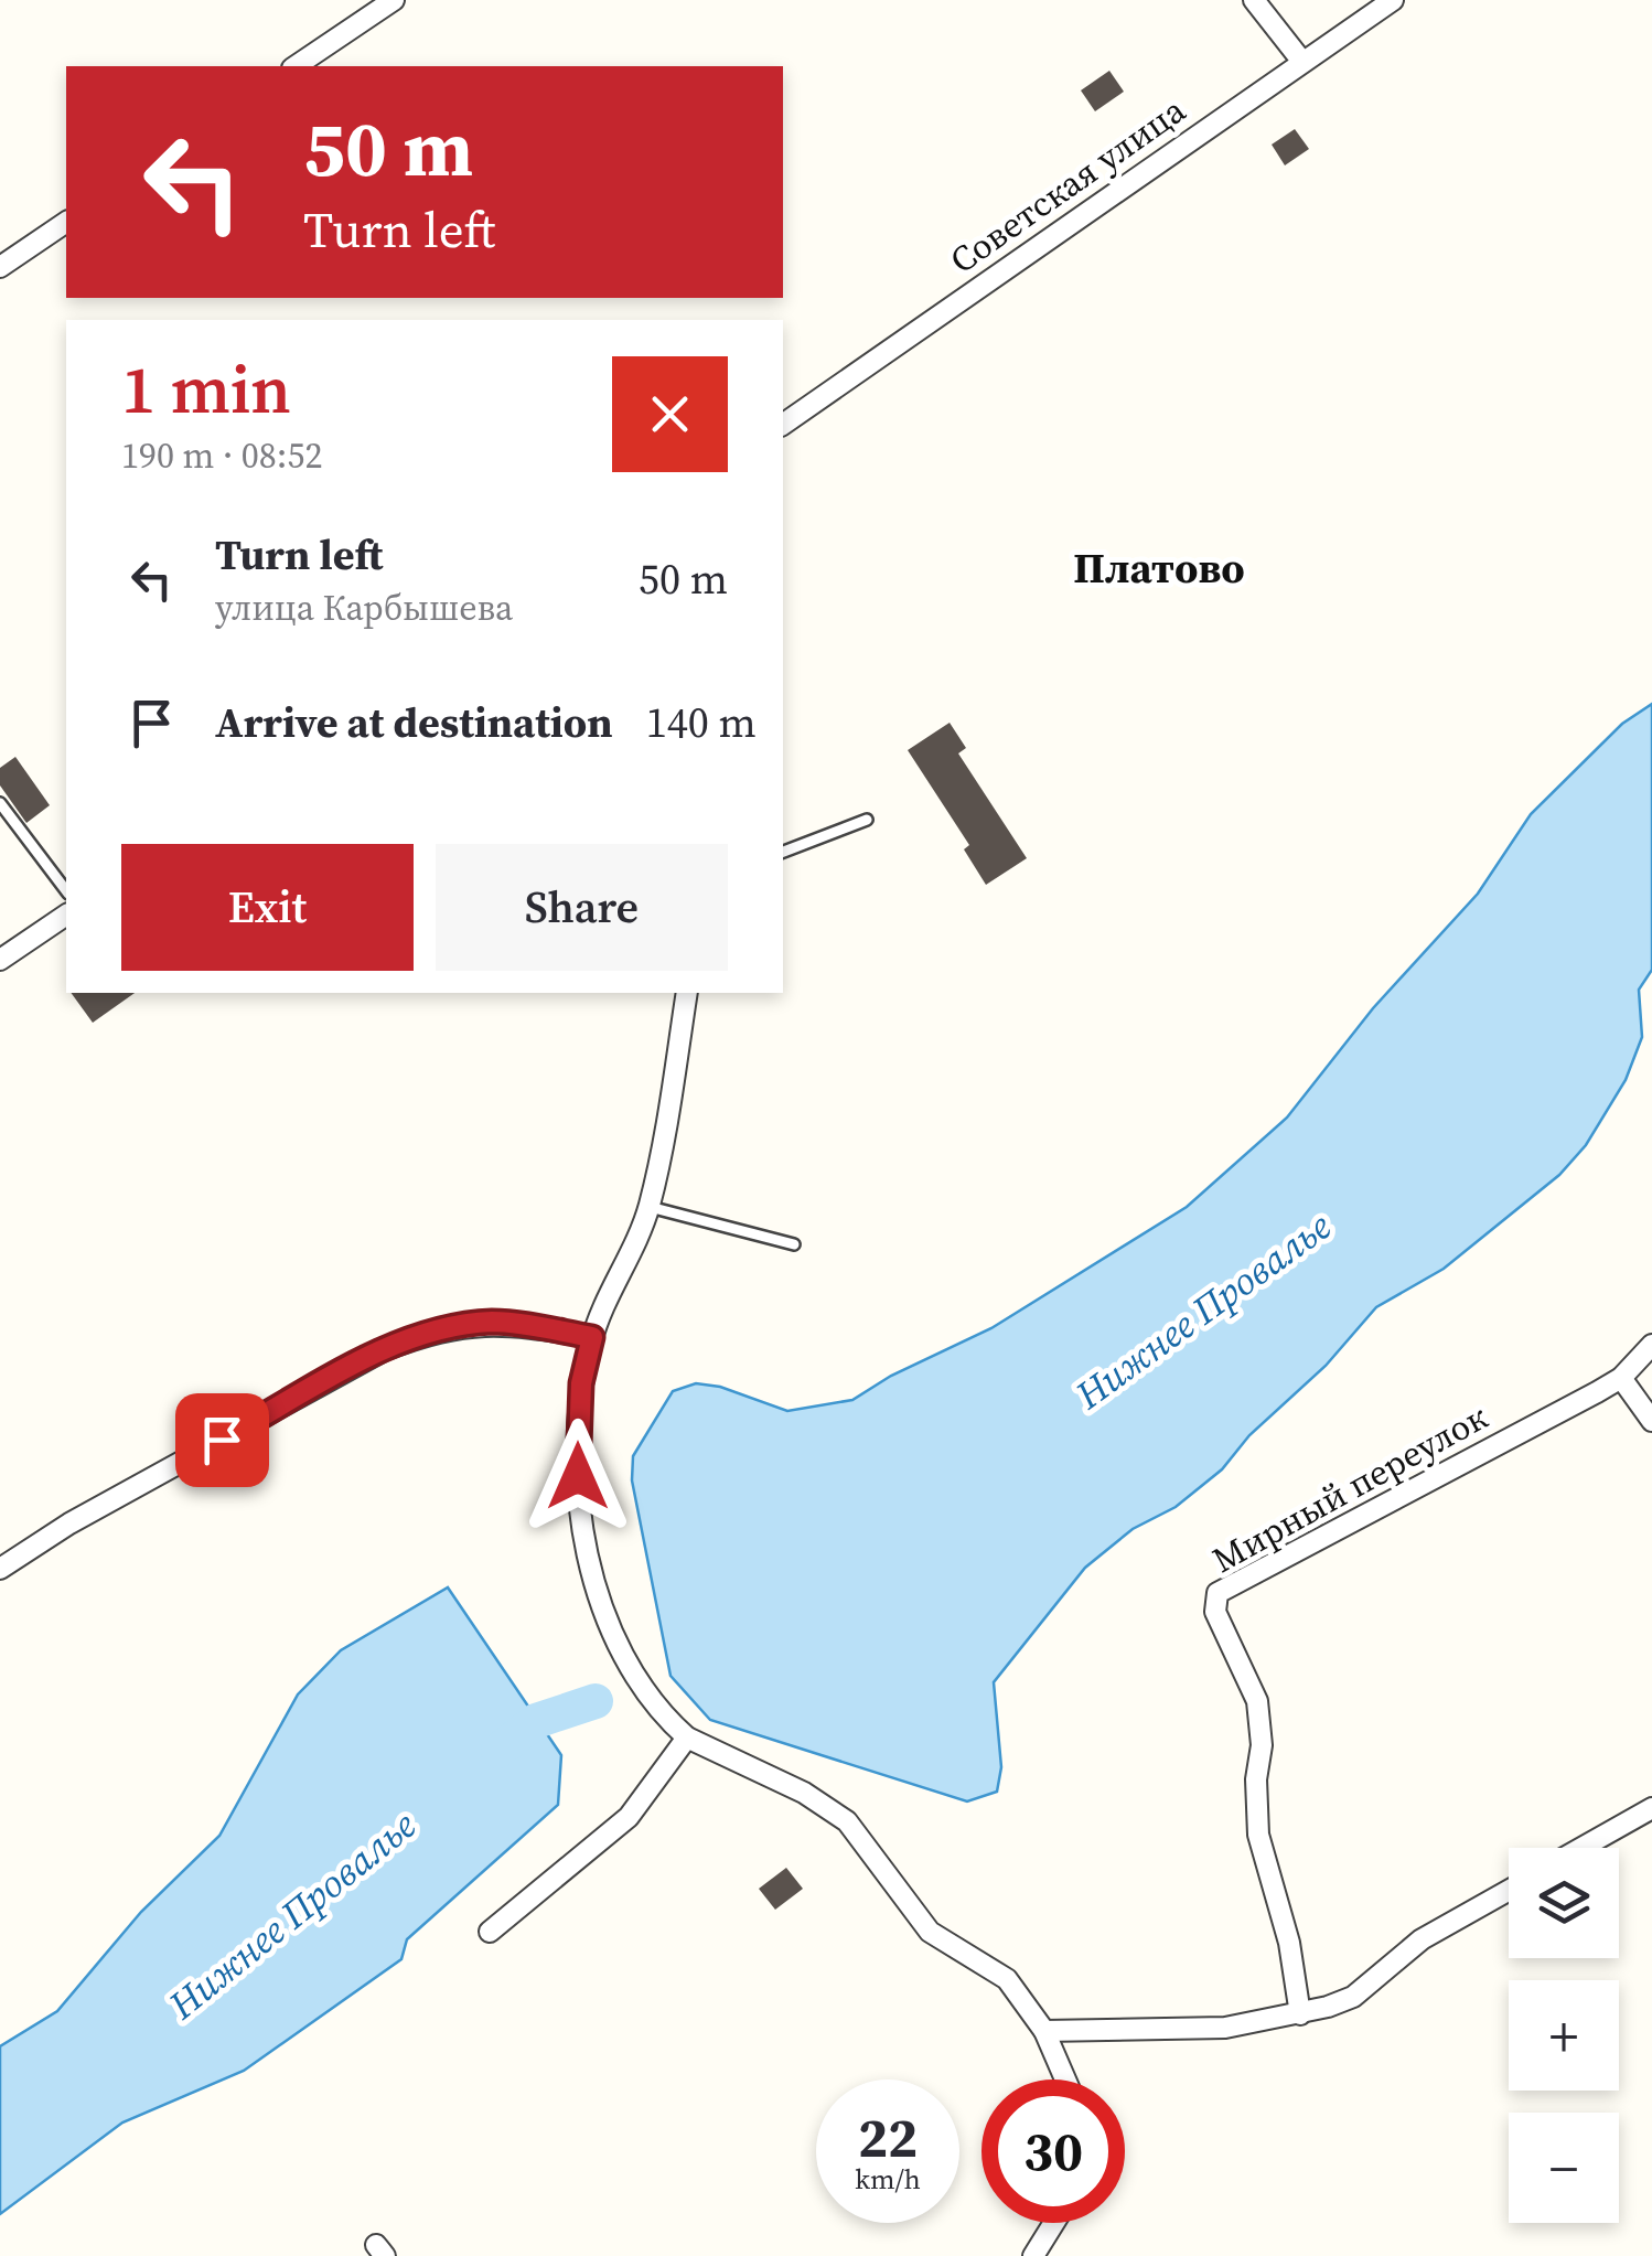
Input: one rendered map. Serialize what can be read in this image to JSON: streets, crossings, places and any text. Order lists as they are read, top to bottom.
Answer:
{
  "streets": {
    "street": ["Советская улица", "Мирный переулок"]
  },
  "districts": ["Платово"],
  "water": ["Нижнее Провалье"],
  "page": {
    "turn": ["50 m", "Turn left"],
    "heading": ["1 min", "190 m · 08:52"],
    "list": [
      {
        "name": "Turn left",
        "note": "улица Карбышева",
        "value": "50 m"
      },
      {
        "name": "Arrive at destination",
        "value": "140 m"
      }
    ],
    "buttons": ["Exit", "Share"],
    "map_buttons": ["+", "−"],
    "speed": "22 km/h",
    "limit": "30"
  }
}
